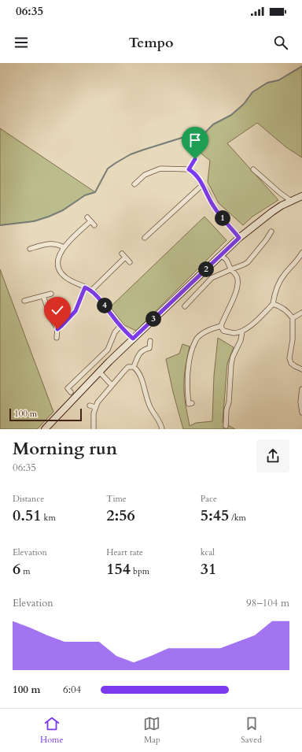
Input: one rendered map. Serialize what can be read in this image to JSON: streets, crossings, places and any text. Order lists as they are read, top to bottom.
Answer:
{
  "scale_bar": "100 m",
  "page": {
    "status": "06:35",
    "header": "Tempo",
    "pins": [
      "1",
      "2",
      "4",
      "3"
    ],
    "scale": "100 m",
    "heading": ["Morning run", "06:35"],
    "stats": [
      ["Distance", "0.51 km"],
      ["Time", "2:56"],
      ["Pace", "5:45 /km"],
      ["Elevation", "6 m"],
      ["Heart rate", "154 bpm"],
      ["kcal", "31"]
    ],
    "chart": ["Elevation", "98–104 m"],
    "list": [
      {
        "name": "100 m",
        "note": "6:04"
      }
    ],
    "tabs": ["Home", "Map", "Saved"]
  }
}
